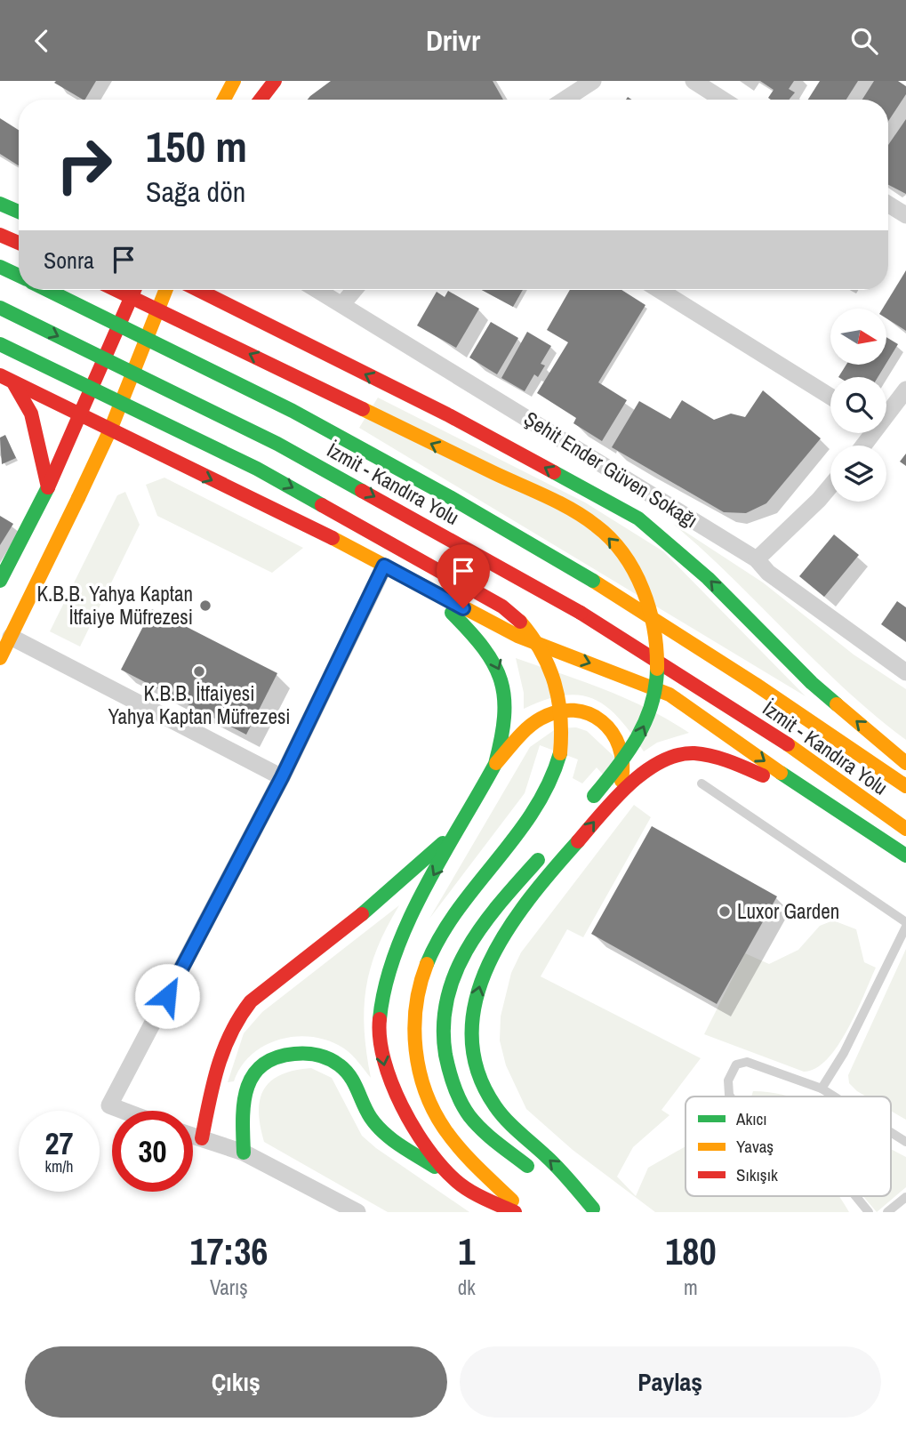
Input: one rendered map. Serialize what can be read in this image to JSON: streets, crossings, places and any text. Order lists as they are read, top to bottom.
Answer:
{
  "streets": {
    "main road": ["İzmit - Kandıra Yolu"],
    "street": ["Şehit Ender Güven Sokağı"]
  },
  "places": ["K.B.B. Yahya Kaptan İtfaiye Müfrezesi", "K.B.B. İtfaiyesi Yahya Kaptan Müfrezesi", "Luxor Garden"],
  "legend": ["Akıcı", "Yavaş", "Sıkışık"],
  "north": "right",
  "page": {
    "header": "Drivr",
    "turn": ["150 m", "Sağa dön"],
    "then": "Sonra",
    "speed": "27 km/h",
    "limit": "30",
    "eta": [
      "17:36",
      "Varış",
      "1",
      "dk",
      "180",
      "m"
    ],
    "buttons": ["Çıkış", "Paylaş"]
  }
}
